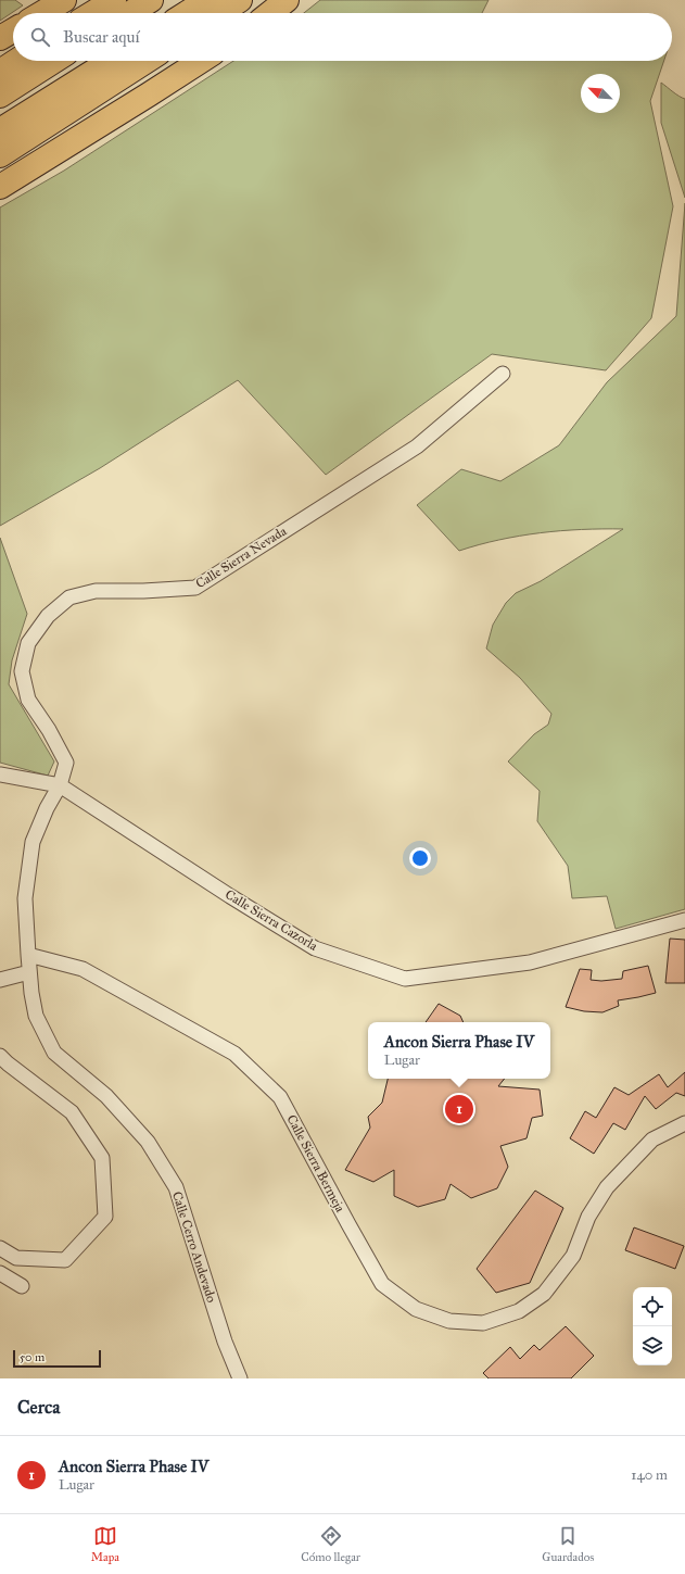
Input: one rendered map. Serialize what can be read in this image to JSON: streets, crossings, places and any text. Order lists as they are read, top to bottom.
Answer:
{
  "streets": {
    "street": [
      "Calle Sierra Nevada",
      "Calle Sierra Cazorla",
      "Calle Sierra Bermeja",
      "Calle Cerro Andevado"
    ]
  },
  "crossings": [
    ["Calle Sierra Nevada", "Calle Sierra Cazorla"],
    ["Calle Sierra Bermeja", "Calle Cerro Andevado"]
  ],
  "scale_bar": "50 m",
  "north": "top left",
  "page": {
    "search": "Buscar aquí",
    "popup": ["Ancon Sierra Phase IV", "Lugar"],
    "pins": "1",
    "scale": "50 m",
    "heading": "Cerca",
    "list": [
      {
        "mark": "1",
        "name": "Ancon Sierra Phase IV",
        "note": "Lugar",
        "value": "140 m"
      }
    ],
    "nav": ["Mapa", "Cómo llegar", "Guardados"]
  }
}
